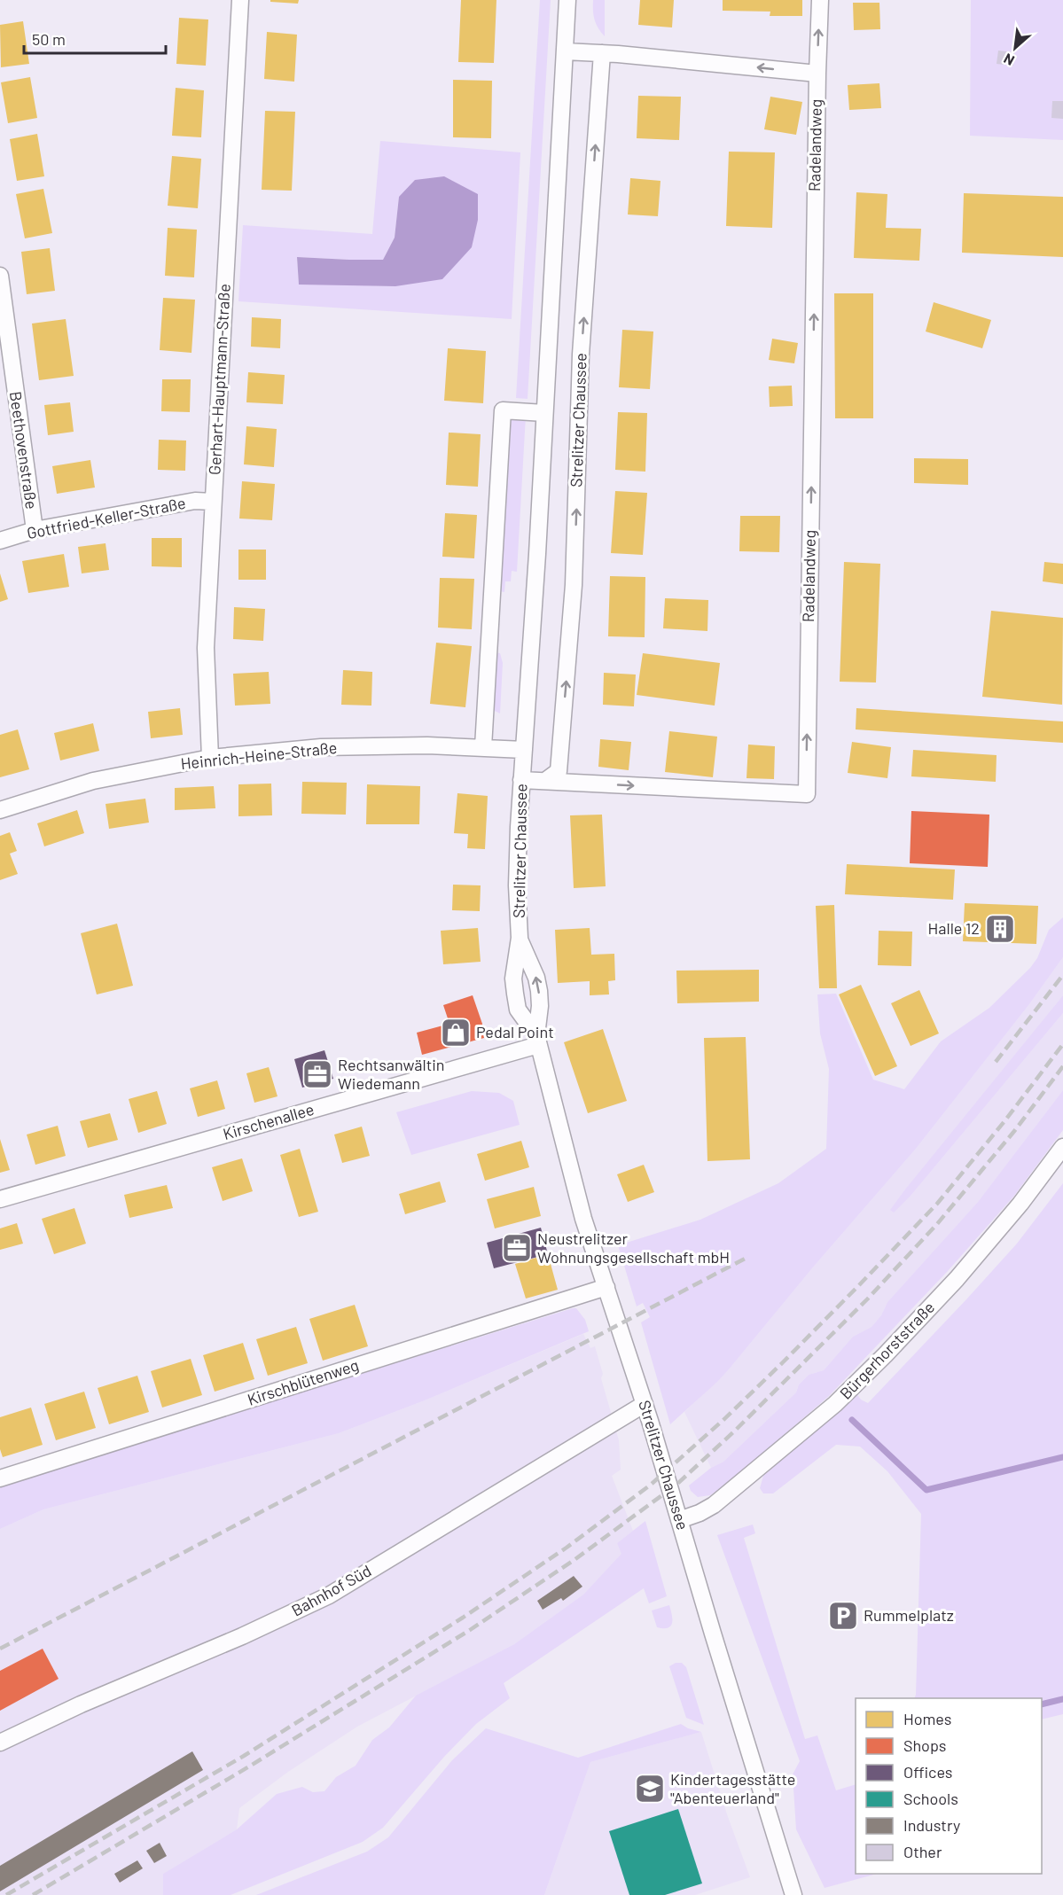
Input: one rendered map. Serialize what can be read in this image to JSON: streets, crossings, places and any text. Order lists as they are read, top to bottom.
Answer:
{
  "streets": {
    "street": [
      "Radelandweg",
      "Gerhart-Hauptmann-Straße",
      "Strelitzer Chaussee",
      "Beethovenstraße",
      "Gottfried-Keller-Straße",
      "Heinrich-Heine-Straße",
      "Kirschenallee",
      "Bürgerhorststraße",
      "Kirschblütenweg",
      "Bahnhof Süd"
    ]
  },
  "crossings": [
    ["Radelandweg", "Strelitzer Chaussee"],
    ["Gerhart-Hauptmann-Straße", "Gottfried-Keller-Straße"],
    ["Gerhart-Hauptmann-Straße", "Heinrich-Heine-Straße"],
    ["Strelitzer Chaussee", "Heinrich-Heine-Straße"],
    ["Strelitzer Chaussee", "Kirschenallee"],
    ["Strelitzer Chaussee", "Bürgerhorststraße"],
    ["Strelitzer Chaussee", "Kirschblütenweg"],
    ["Strelitzer Chaussee", "Bahnhof Süd"],
    ["Beethovenstraße", "Gottfried-Keller-Straße"]
  ],
  "places": {
    "building": ["Halle 12"],
    "shop": ["Pedal Point"],
    "office": ["Rechtsanwältin Wiedemann", "Neustrelitzer Wohnungsgesellschaft mbH"],
    "parking": ["Rummelplatz"],
    "school or university": ["Kindertagesstätte \"Abenteuerland\""]
  },
  "legend": [
    "Homes",
    "Shops",
    "Offices",
    "Schools",
    "Industry",
    "Other"
  ],
  "scale_bar": "50 m",
  "north": "bottom left"
}
